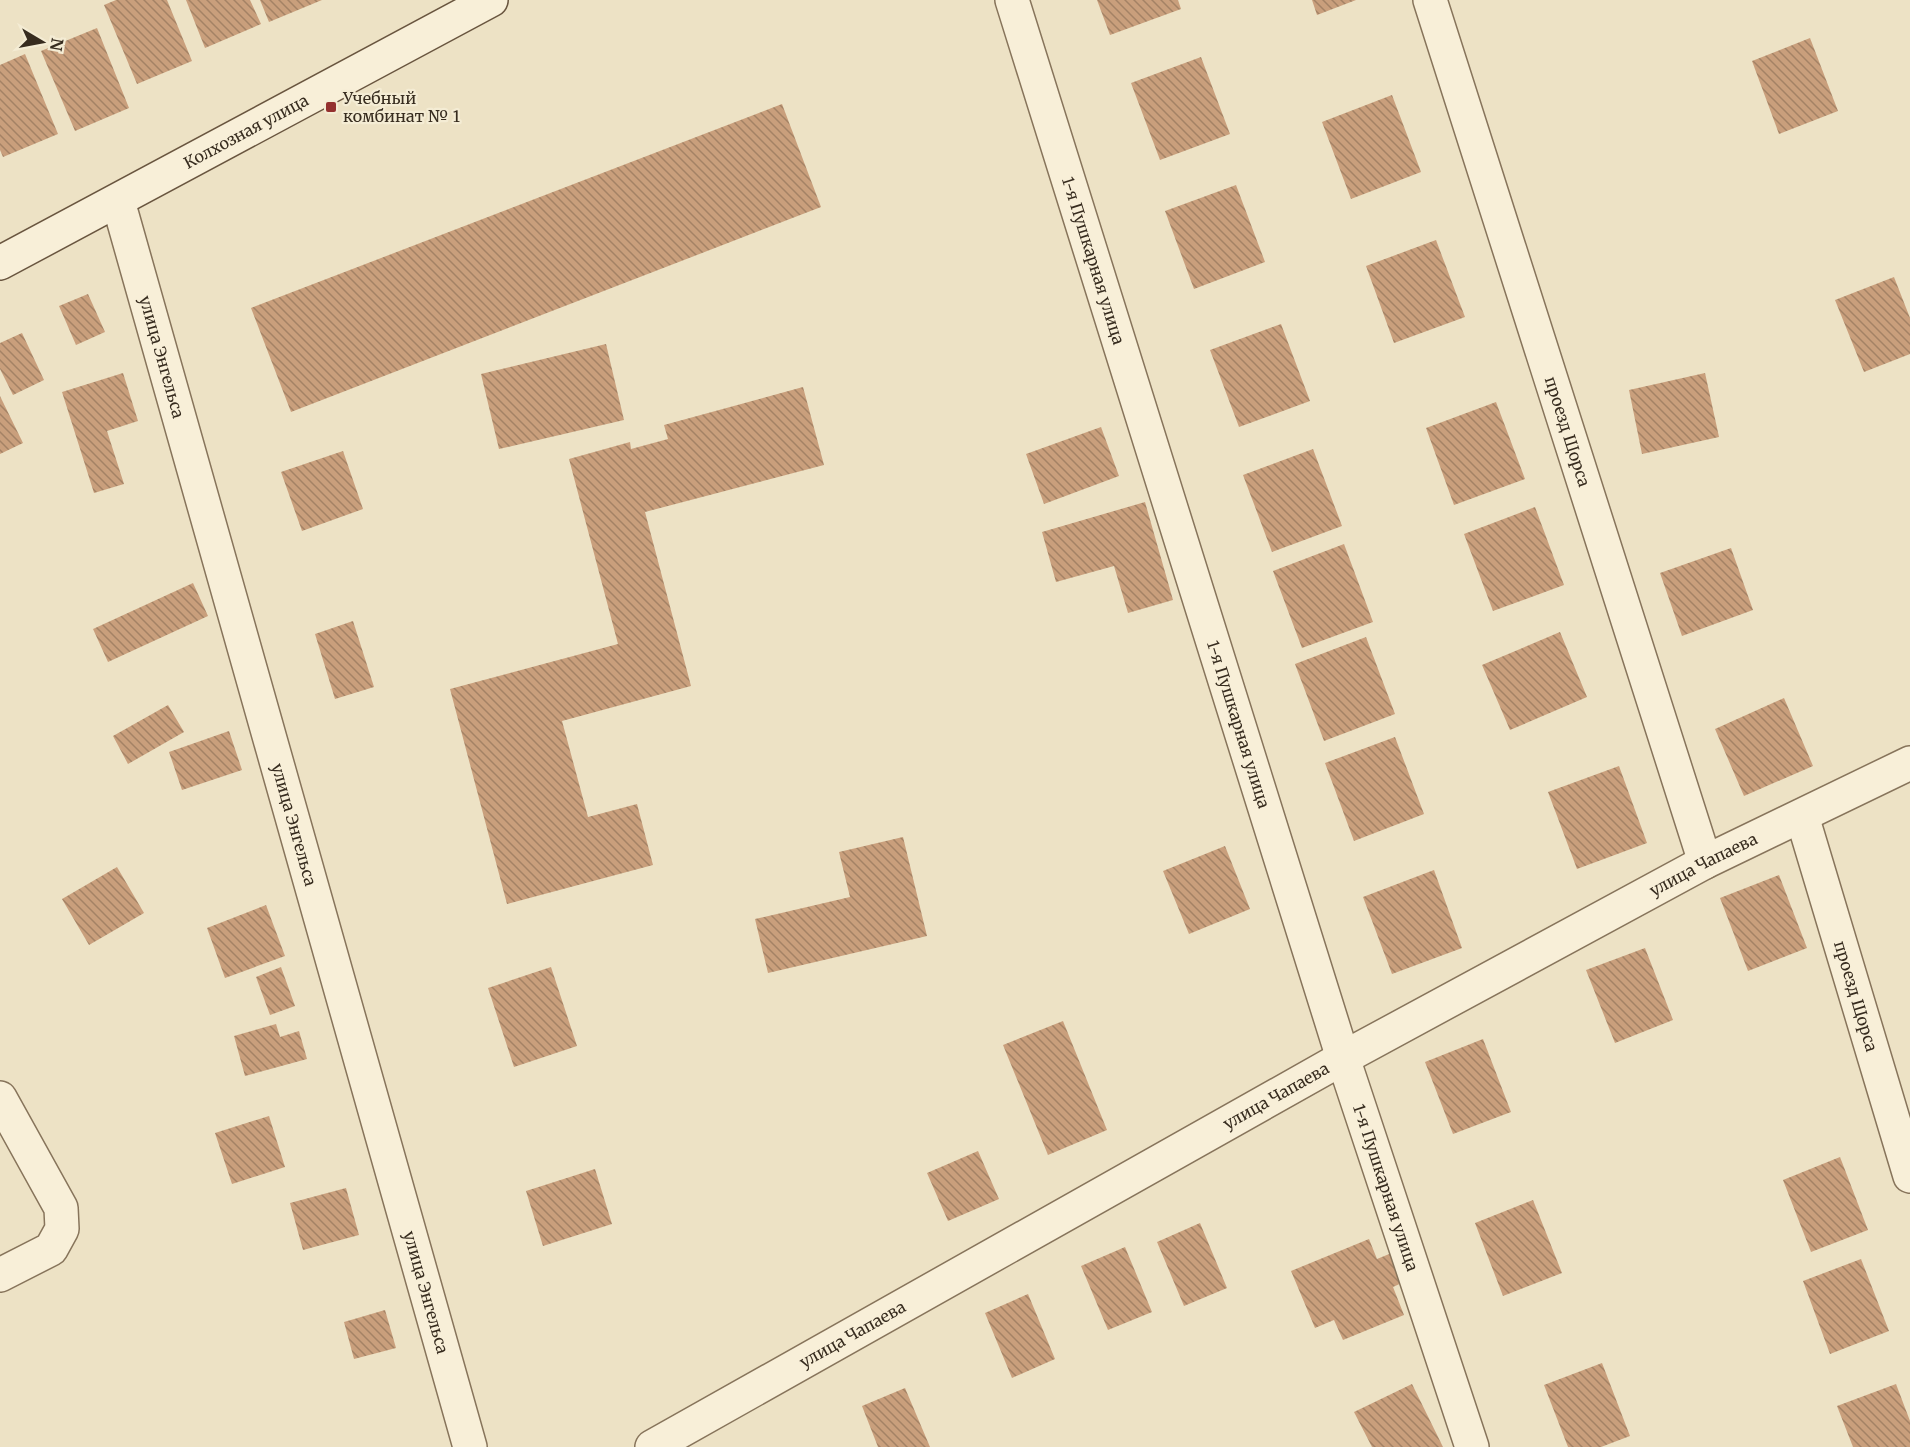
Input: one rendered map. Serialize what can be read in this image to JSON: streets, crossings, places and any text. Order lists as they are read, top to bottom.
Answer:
{
  "streets": {
    "street": [
      "Колхозная улица",
      "1-я Пушкарная улица",
      "улица Энгельса",
      "проезд Щорса",
      "улица Чапаева"
    ]
  },
  "crossings": [
    ["Колхозная улица", "улица Энгельса"],
    ["1-я Пушкарная улица", "улица Чапаева"],
    ["проезд Щорса", "улица Чапаева"]
  ],
  "places": {
    "transit": ["Учебный комбинат № 1"]
  },
  "north": "right"
}
